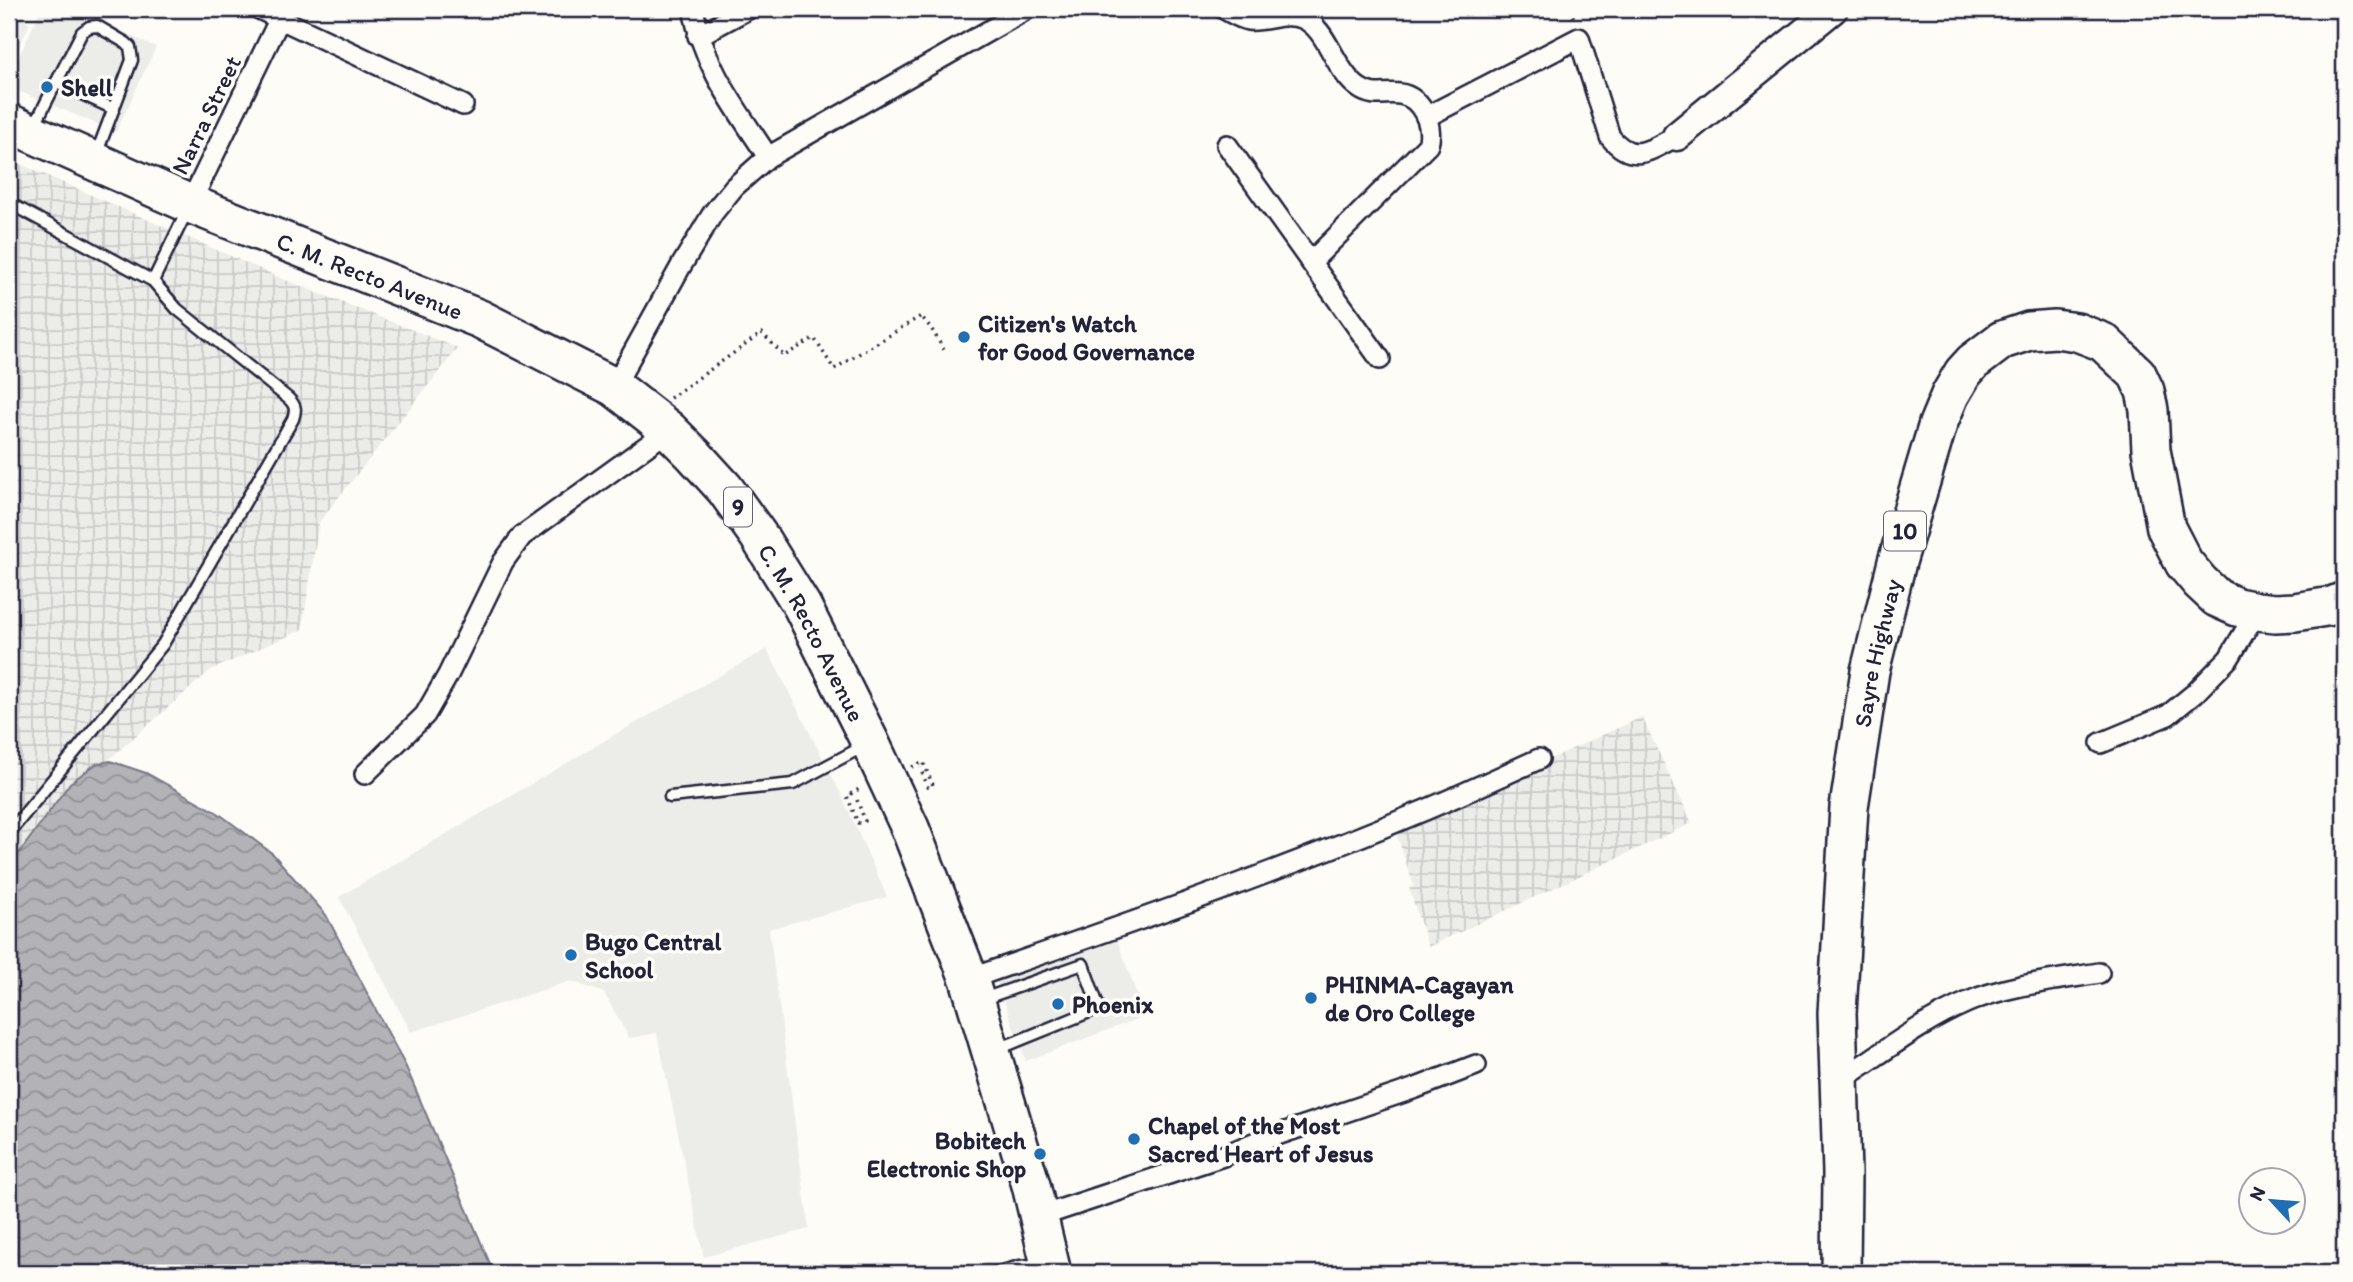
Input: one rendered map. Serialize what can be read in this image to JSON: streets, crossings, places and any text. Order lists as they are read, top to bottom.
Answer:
{
  "streets": {
    "highway": [
      "C. M. Recto Avenue",
      "9",
      "10",
      "Sayre Highway"
    ],
    "street": ["Narra Street"]
  },
  "crossings": [
    ["Narra Street", "C. M. Recto Avenue"]
  ],
  "places": [
    "Shell",
    "Citizen's Watch for Good Governance",
    "Bugo Central School",
    "PHINMA-Cagayan de Oro College",
    "Phoenix",
    "Chapel of the Most Sacred Heart of Jesus",
    "Bobitech Electronic Shop"
  ],
  "north": "top left"
}
